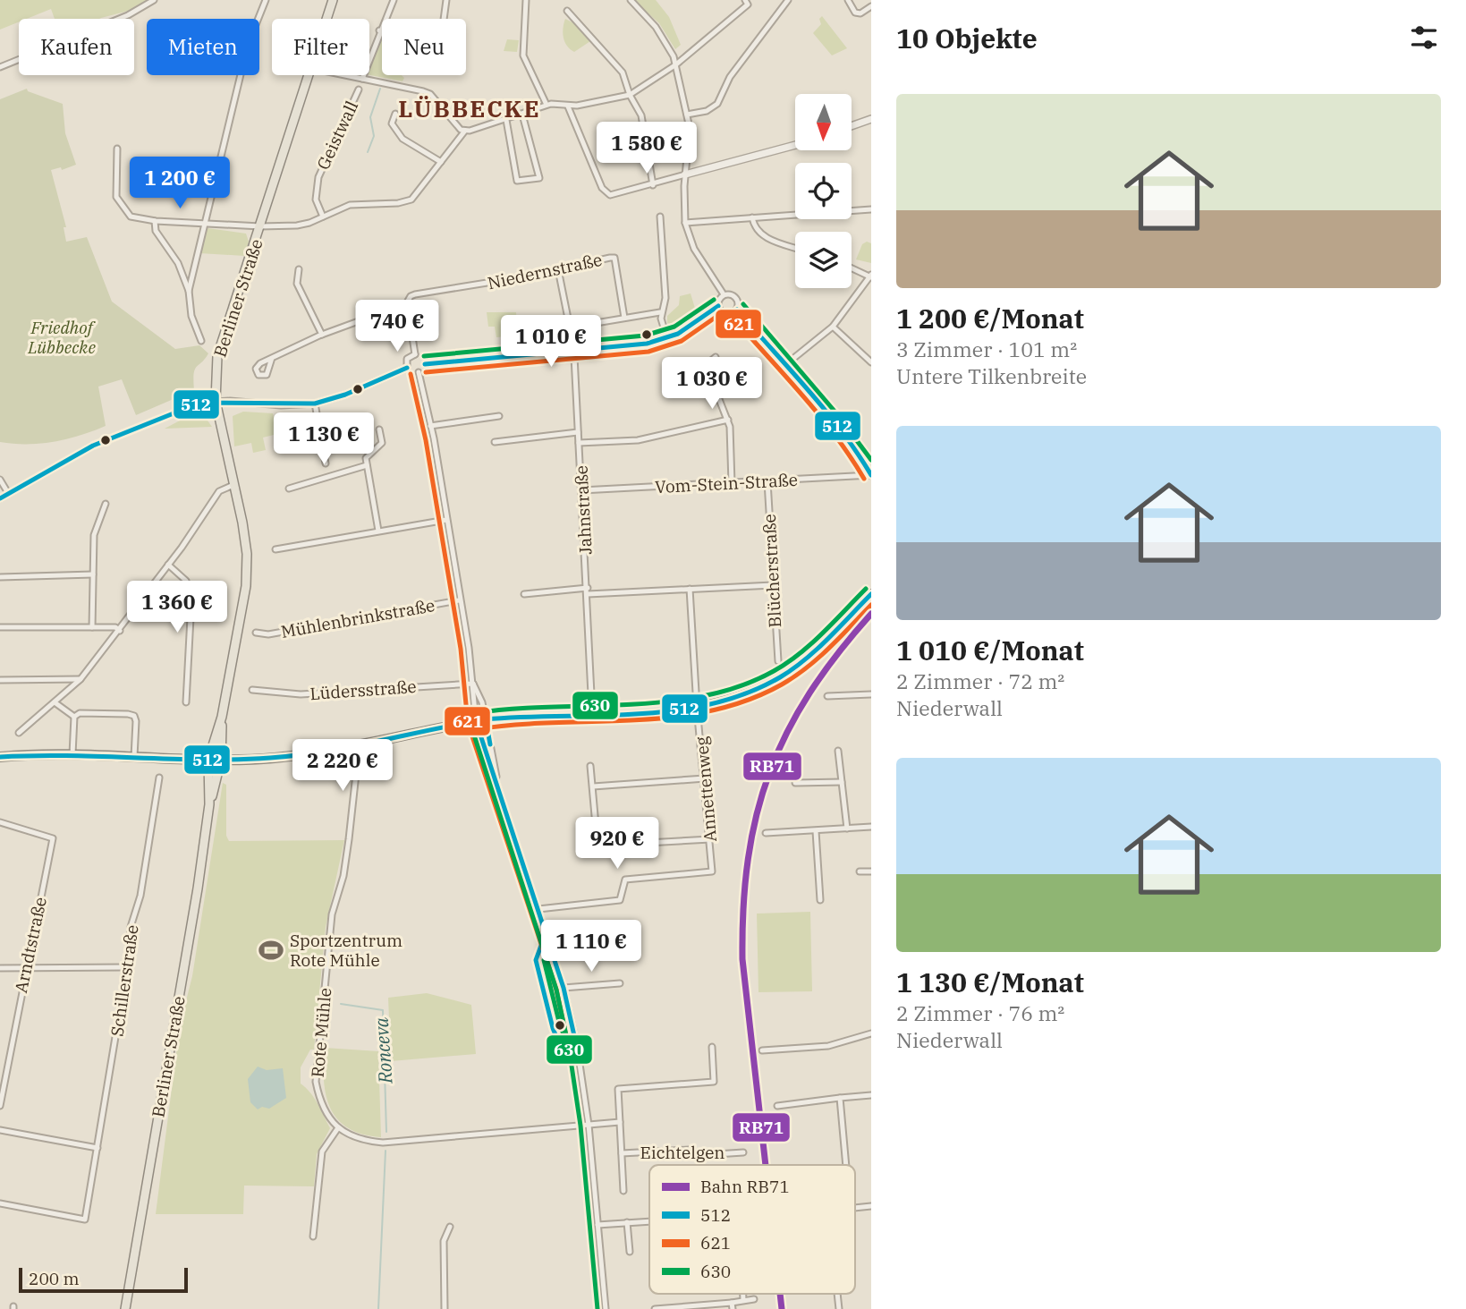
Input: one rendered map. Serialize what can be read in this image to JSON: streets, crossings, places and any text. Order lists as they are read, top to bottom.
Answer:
{
  "streets": {
    "main road": ["Berliner Straße"],
    "street": [
      "Geistwall",
      "Niedernstraße",
      "Vom-Stein-Straße",
      "Jahnstraße",
      "Blücherstraße",
      "Mühlenbrinkstraße",
      "Lüdersstraße",
      "Annettenweg",
      "Arndtstraße",
      "Schillerstraße",
      "Rote Mühle",
      "Eichtelgen"
    ]
  },
  "crossings": [
    ["Vom-Stein-Straße", "Jahnstraße"],
    ["Vom-Stein-Straße", "Blücherstraße"]
  ],
  "districts": ["LÜBBECKE"],
  "water": ["Ronceva"],
  "parks": ["Friedhof Lübbecke"],
  "places": {
    "sports": ["Sportzentrum Rote Mühle"]
  },
  "lines": [
    "transit line 630",
    "transit line 512",
    "transit line 621",
    "rail line RB71"
  ],
  "legend": [
    "Bahn RB71",
    "512",
    "621",
    "630"
  ],
  "scale_bar": "200 m",
  "north": "bottom",
  "page": {
    "heading": "10 Objekte",
    "chip": [
      "Kaufen",
      "Mieten",
      "Filter",
      "Neu"
    ],
    "list": [
      {
        "name": "1 200 €/Monat",
        "note": "3 Zimmer · 101 m² · Untere Tilkenbreite"
      },
      {
        "name": "1 010 €/Monat",
        "note": "2 Zimmer · 72 m² · Niederwall"
      },
      {
        "name": "1 130 €/Monat",
        "note": "2 Zimmer · 76 m² · Niederwall"
      }
    ],
    "price": [
      "1 580 €",
      "1 200 €",
      "740 €",
      "1 010 €",
      "1 030 €",
      "1 130 €",
      "1 360 €",
      "2 220 €",
      "920 €",
      "1 110 €"
    ],
    "scale": "200 m"
  }
}
